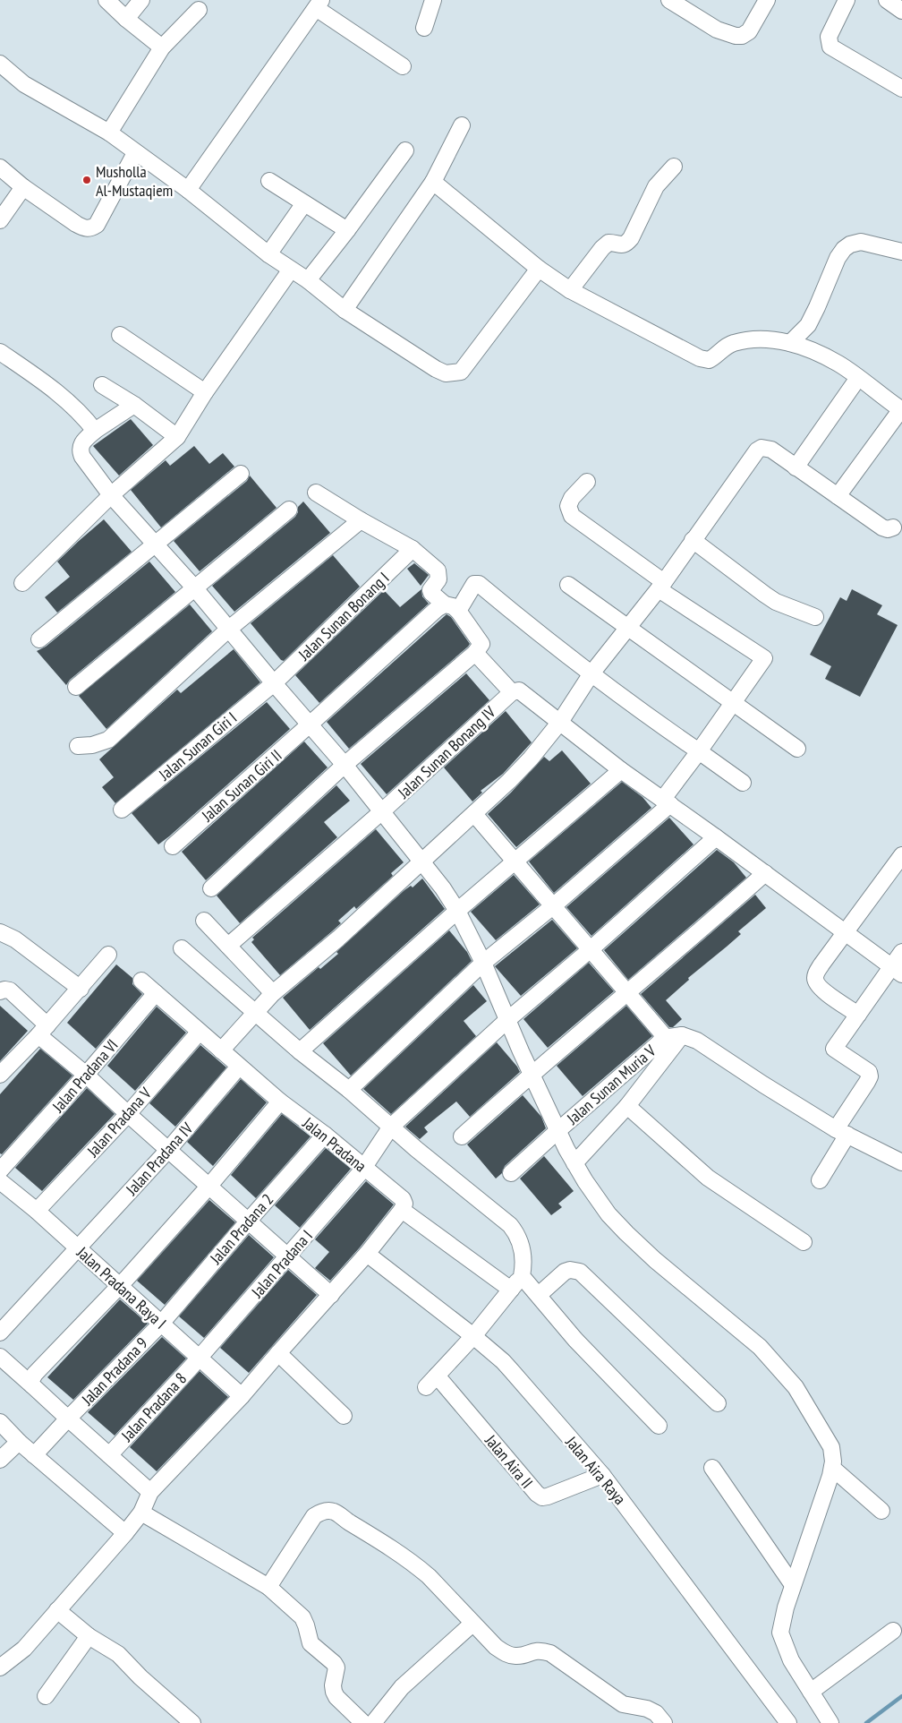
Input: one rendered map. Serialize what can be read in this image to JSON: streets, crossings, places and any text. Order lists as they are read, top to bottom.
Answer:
{
  "streets": {
    "street": [
      "Jalan Sunan Bonang I",
      "Jalan Sunan Giri I",
      "Jalan Sunan Bonang IV",
      "Jalan Sunan Giri II",
      "Jalan Pradana VI",
      "Jalan Sunan Muria V",
      "Jalan Pradana V",
      "Jalan Pradana",
      "Jalan Pradana IV",
      "Jalan Pradana 2",
      "Jalan Pradana I",
      "Jalan Pradana Raya I",
      "Jalan Pradana 9",
      "Jalan Pradana 8",
      "Jalan Aira II",
      "Jalan Aira Raya"
    ]
  },
  "crossings": [
    ["Jalan Sunan Bonang I", "Jalan Sunan Giri I"],
    ["Jalan Pradana VI", "Jalan Pradana"],
    ["Jalan Pradana V", "Jalan Pradana"],
    ["Jalan Pradana V", "Jalan Pradana Raya I"],
    ["Jalan Pradana", "Jalan Pradana IV"],
    ["Jalan Pradana", "Jalan Pradana 2"],
    ["Jalan Pradana", "Jalan Pradana I"],
    ["Jalan Pradana IV", "Jalan Pradana Raya I"],
    ["Jalan Pradana 2", "Jalan Pradana Raya I"],
    ["Jalan Pradana 2", "Jalan Pradana 9"],
    ["Jalan Pradana I", "Jalan Pradana Raya I"],
    ["Jalan Pradana I", "Jalan Pradana 8"],
    ["Jalan Pradana Raya I", "Jalan Pradana 9"],
    ["Jalan Pradana Raya I", "Jalan Pradana 8"],
    ["Jalan Aira II", "Jalan Aira Raya"]
  ],
  "places": ["Musholla Al-Mustaqiem"]
}
